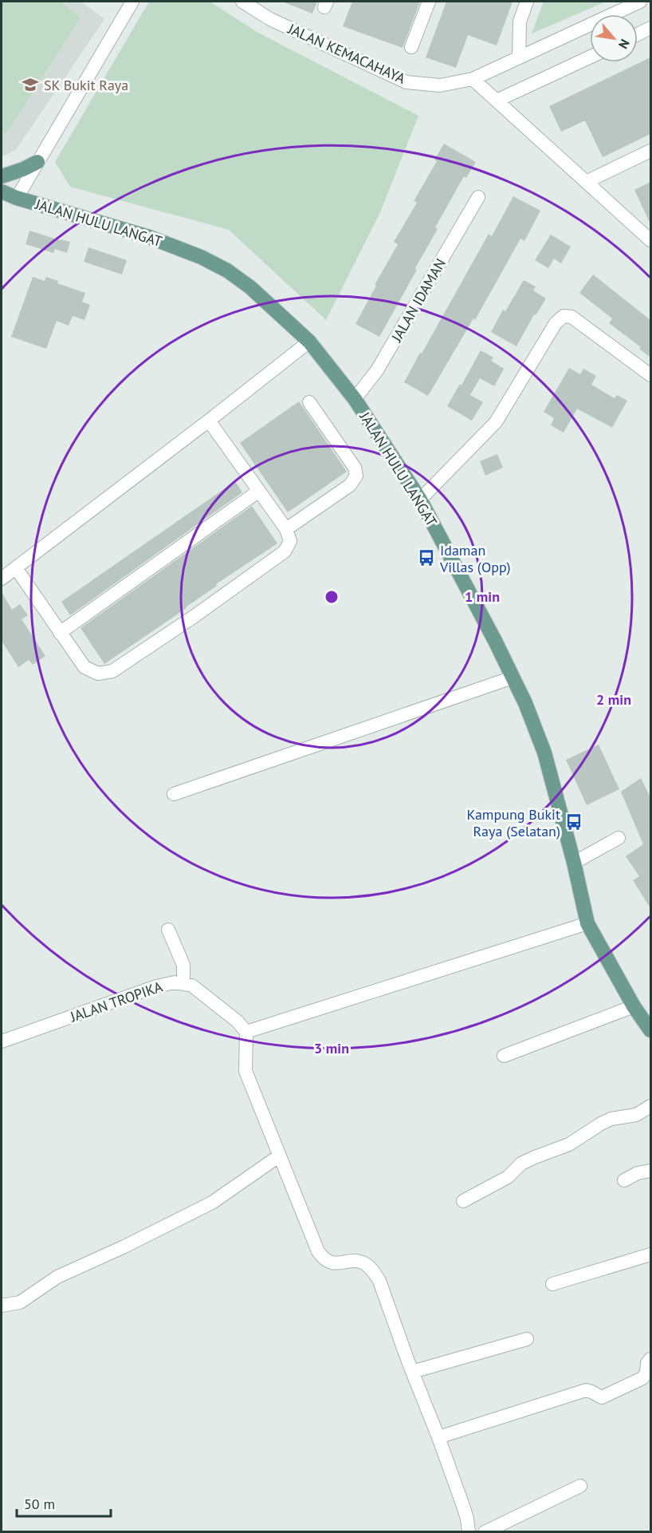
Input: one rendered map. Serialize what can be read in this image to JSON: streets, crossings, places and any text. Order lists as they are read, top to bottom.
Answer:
{
  "streets": {
    "main road": ["JALAN HULU LANGAT"],
    "street": ["JALAN KEMACAHAYA", "JALAN IDAMAN", "JALAN TROPIKA"]
  },
  "crossings": [
    ["JALAN HULU LANGAT", "JALAN IDAMAN"]
  ],
  "places": {
    "school or university": ["SK Bukit Raya"],
    "bus stop": ["Idaman Villas (Opp)", "Kampung Bukit Raya (Selatan)"]
  },
  "scale_bar": "50 m",
  "north": "bottom right",
  "rings": ["1 min", "2 min", "3 min"]
}
